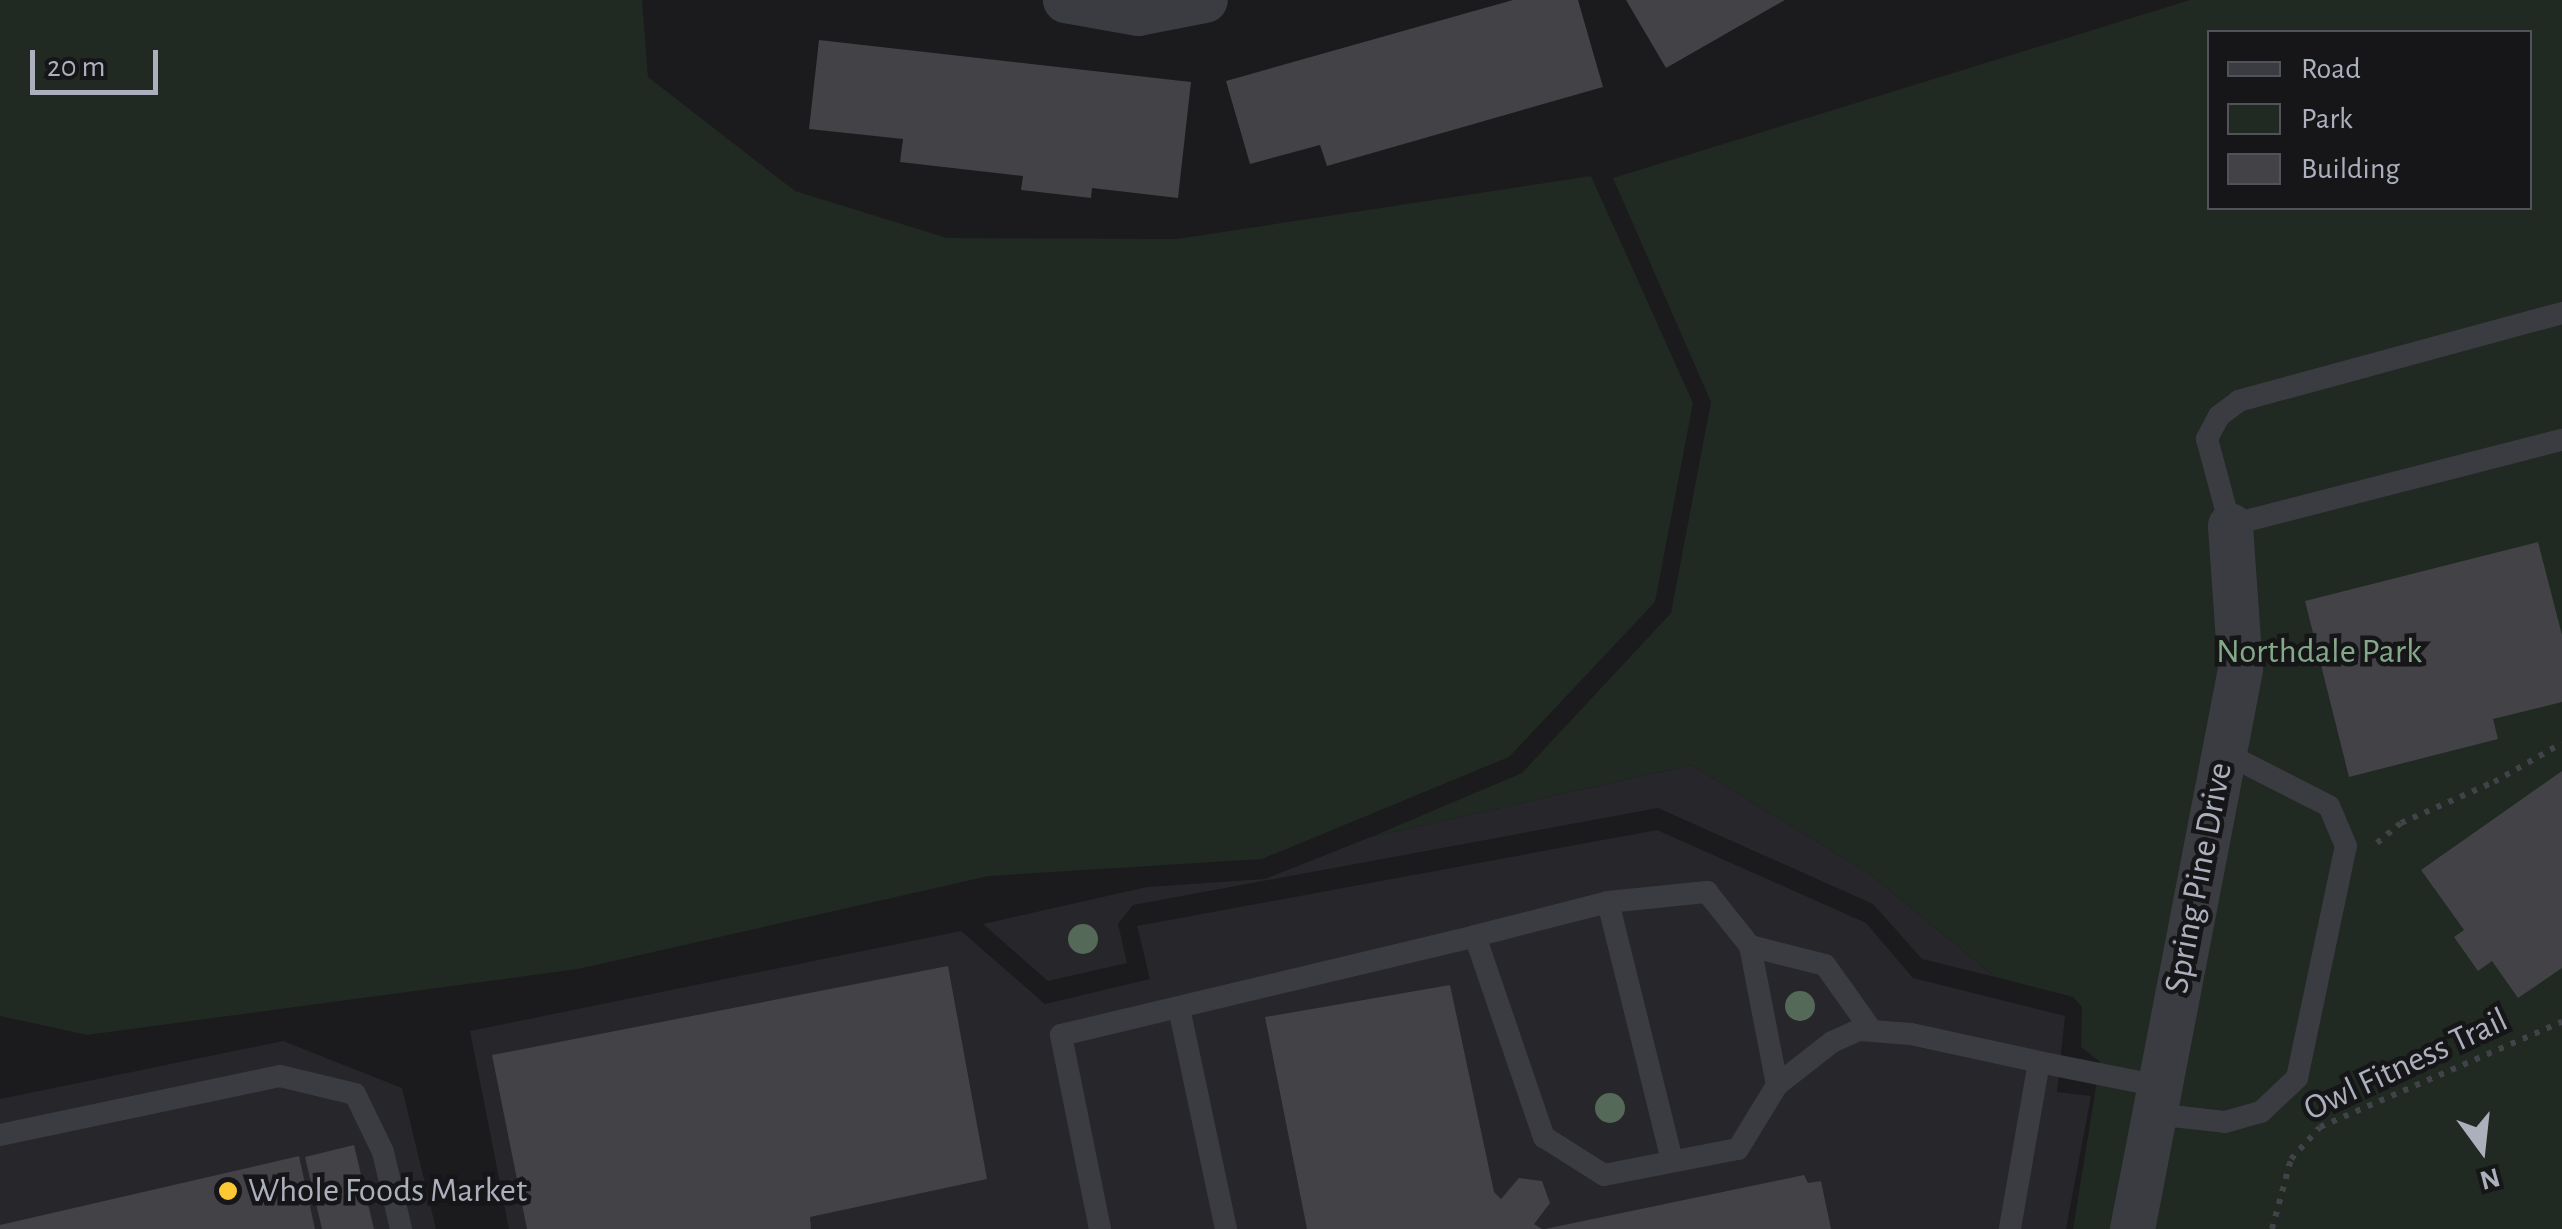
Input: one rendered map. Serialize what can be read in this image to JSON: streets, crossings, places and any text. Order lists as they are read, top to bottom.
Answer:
{
  "streets": {
    "street": ["Spring Pine Drive"],
    "path": ["Owl Fitness Trail"]
  },
  "parks": ["Northdale Park"],
  "places": ["Whole Foods Market"],
  "legend": ["Road", "Park", "Building"],
  "scale_bar": "20 m",
  "north": "bottom"
}
